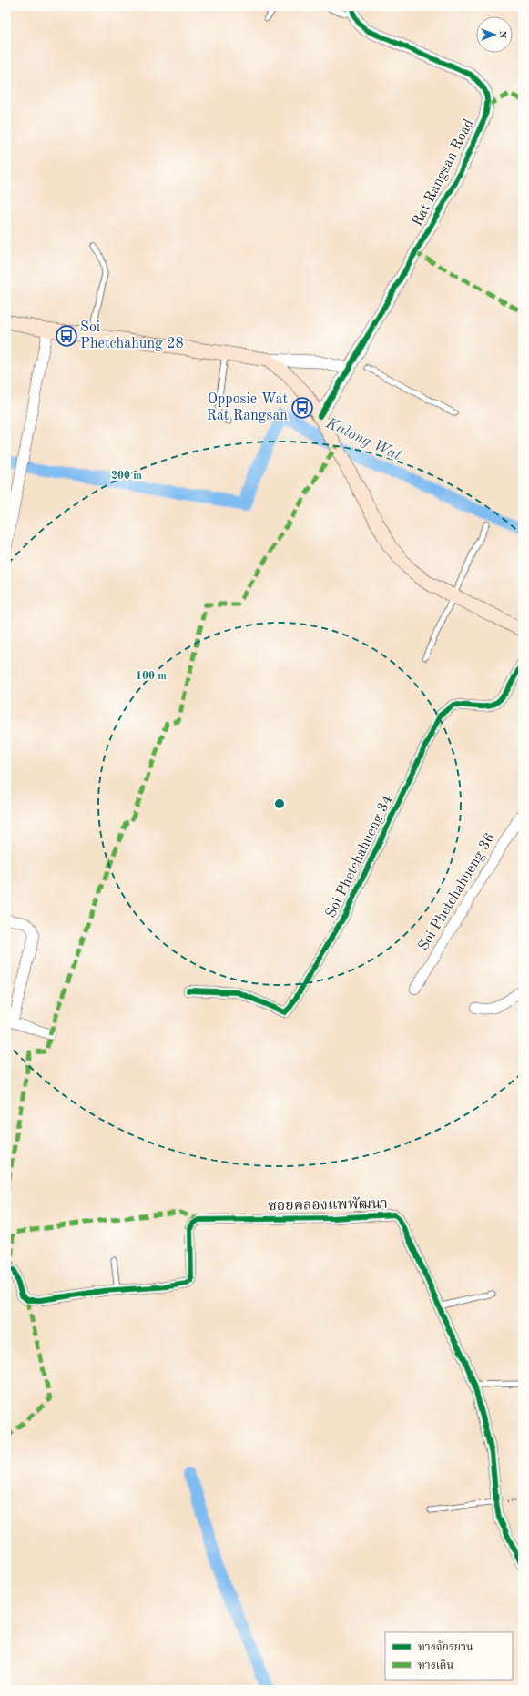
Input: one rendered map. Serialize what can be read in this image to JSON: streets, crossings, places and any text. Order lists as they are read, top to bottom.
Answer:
{
  "streets": {
    "street": [
      "Rat Rangsan Road",
      "Soi Phetchahueng 34",
      "Soi Phetchahueng 36",
      "ซอยคลองแพพัฒนา"
    ]
  },
  "water": ["Kalong Wat"],
  "places": {
    "bus stop": ["Soi Phetchahung 28", "Opposie Wat Rat Rangsan"]
  },
  "legend": ["ทางจักรยาน", "ทางเดิน"],
  "north": "right",
  "rings": ["200 m", "100 m"]
}
